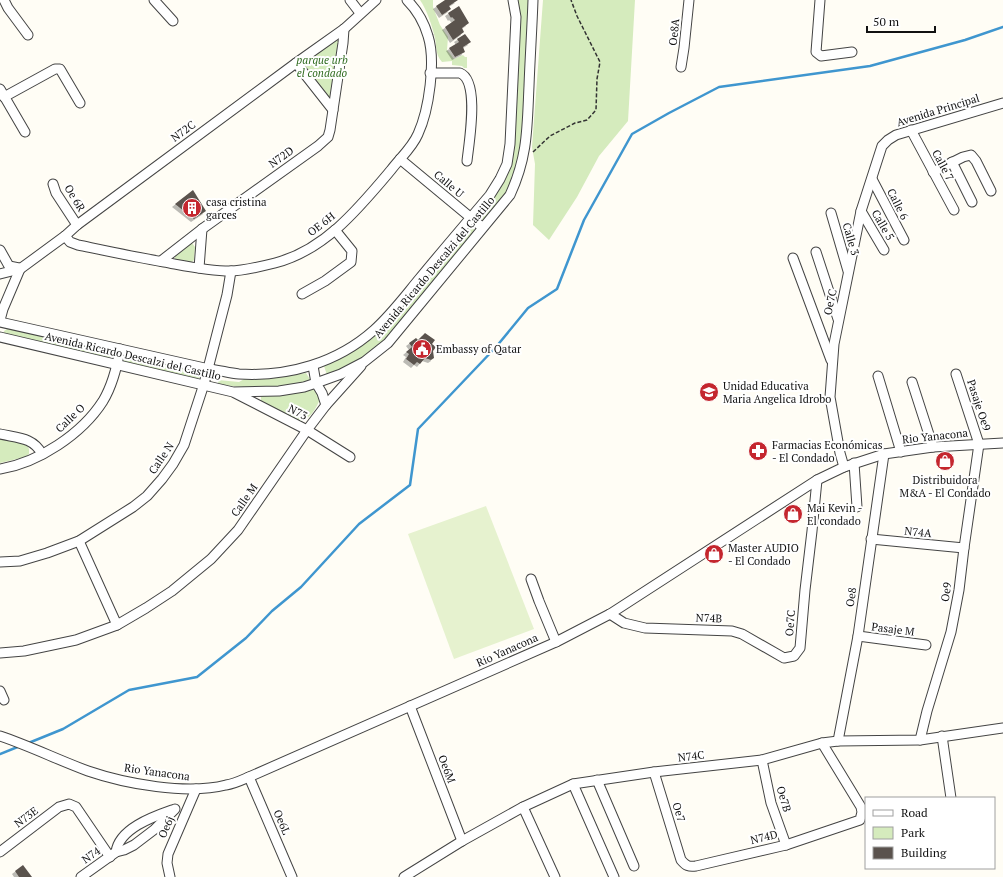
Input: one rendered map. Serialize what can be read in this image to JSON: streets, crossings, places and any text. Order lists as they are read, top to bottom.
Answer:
{
  "streets": {
    "street": [
      "Oe8A",
      "Avenida Principal",
      "N72C",
      "N72D",
      "Calle 7",
      "Calle U",
      "Oe 6R",
      "Calle 6",
      "OE 6H",
      "Calle 5",
      "Calle 3",
      "Avenida Ricardo Descalzi del Castillo",
      "Oe7C",
      "Pasaje Oe9",
      "N73",
      "Calle O",
      "Rio Yanacona",
      "Calle N",
      "Calle M",
      "N74A",
      "Oe9",
      "Oe8",
      "N74B",
      "Pasaje M",
      "N74C",
      "Oe6M",
      "Oe7B",
      "Oe7",
      "N73E",
      "Oe6L",
      "Oe6j",
      "N74D",
      "N74"
    ]
  },
  "crossings": [
    ["Avenida Principal", "Calle 7"],
    ["Avenida Principal", "Oe7C"],
    ["N72C", "N72D"],
    ["N72C", "Oe 6R"],
    ["N72C", "OE 6H"],
    ["N72D", "OE 6H"],
    ["Calle U", "OE 6H"],
    ["Calle U", "Avenida Ricardo Descalzi del Castillo"],
    ["Calle 6", "Oe7C"],
    ["OE 6H", "Calle N"],
    ["Calle 5", "Oe7C"],
    ["Calle 3", "Oe7C"],
    ["Avenida Ricardo Descalzi del Castillo", "N73"],
    ["Avenida Ricardo Descalzi del Castillo", "Calle O"],
    ["Avenida Ricardo Descalzi del Castillo", "Calle N"],
    ["Avenida Ricardo Descalzi del Castillo", "Calle M"],
    ["Oe7C", "Rio Yanacona"],
    ["Oe7C", "N74B"],
    ["Pasaje Oe9", "Rio Yanacona"],
    ["Pasaje Oe9", "Oe9"],
    ["N73", "Calle M"],
    ["Rio Yanacona", "Oe9"],
    ["Rio Yanacona", "Oe8"],
    ["Rio Yanacona", "N74B"],
    ["Rio Yanacona", "Oe6M"],
    ["Rio Yanacona", "Oe6L"],
    ["Rio Yanacona", "Oe6j"],
    ["N74A", "Oe9"],
    ["N74A", "Oe8"],
    ["Oe9", "N74C"],
    ["Oe8", "Pasaje M"],
    ["Oe8", "N74C"],
    ["N74C", "Oe6M"],
    ["N74C", "Oe7B"],
    ["N74C", "Oe7"],
    ["N74C", "N74D"],
    ["Oe7B", "N74D"],
    ["Oe7", "N74D"],
    ["N73E", "N74"]
  ],
  "parks": ["parque urb el condado"],
  "places": {
    "building": ["casa cristina garces"],
    "public building": ["Embassy of Qatar"],
    "school or university": ["Unidad Educativa Maria Angelica Idrobo"],
    "pharmacy": ["Farmacias Económicas - El Condado"],
    "shop": ["Distribuidora M&A - El Condado", "Mai Kevin - El condado", "Master AUDIO - El Condado"]
  },
  "legend": ["Road", "Park", "Building"],
  "scale_bar": "50 m"
}
